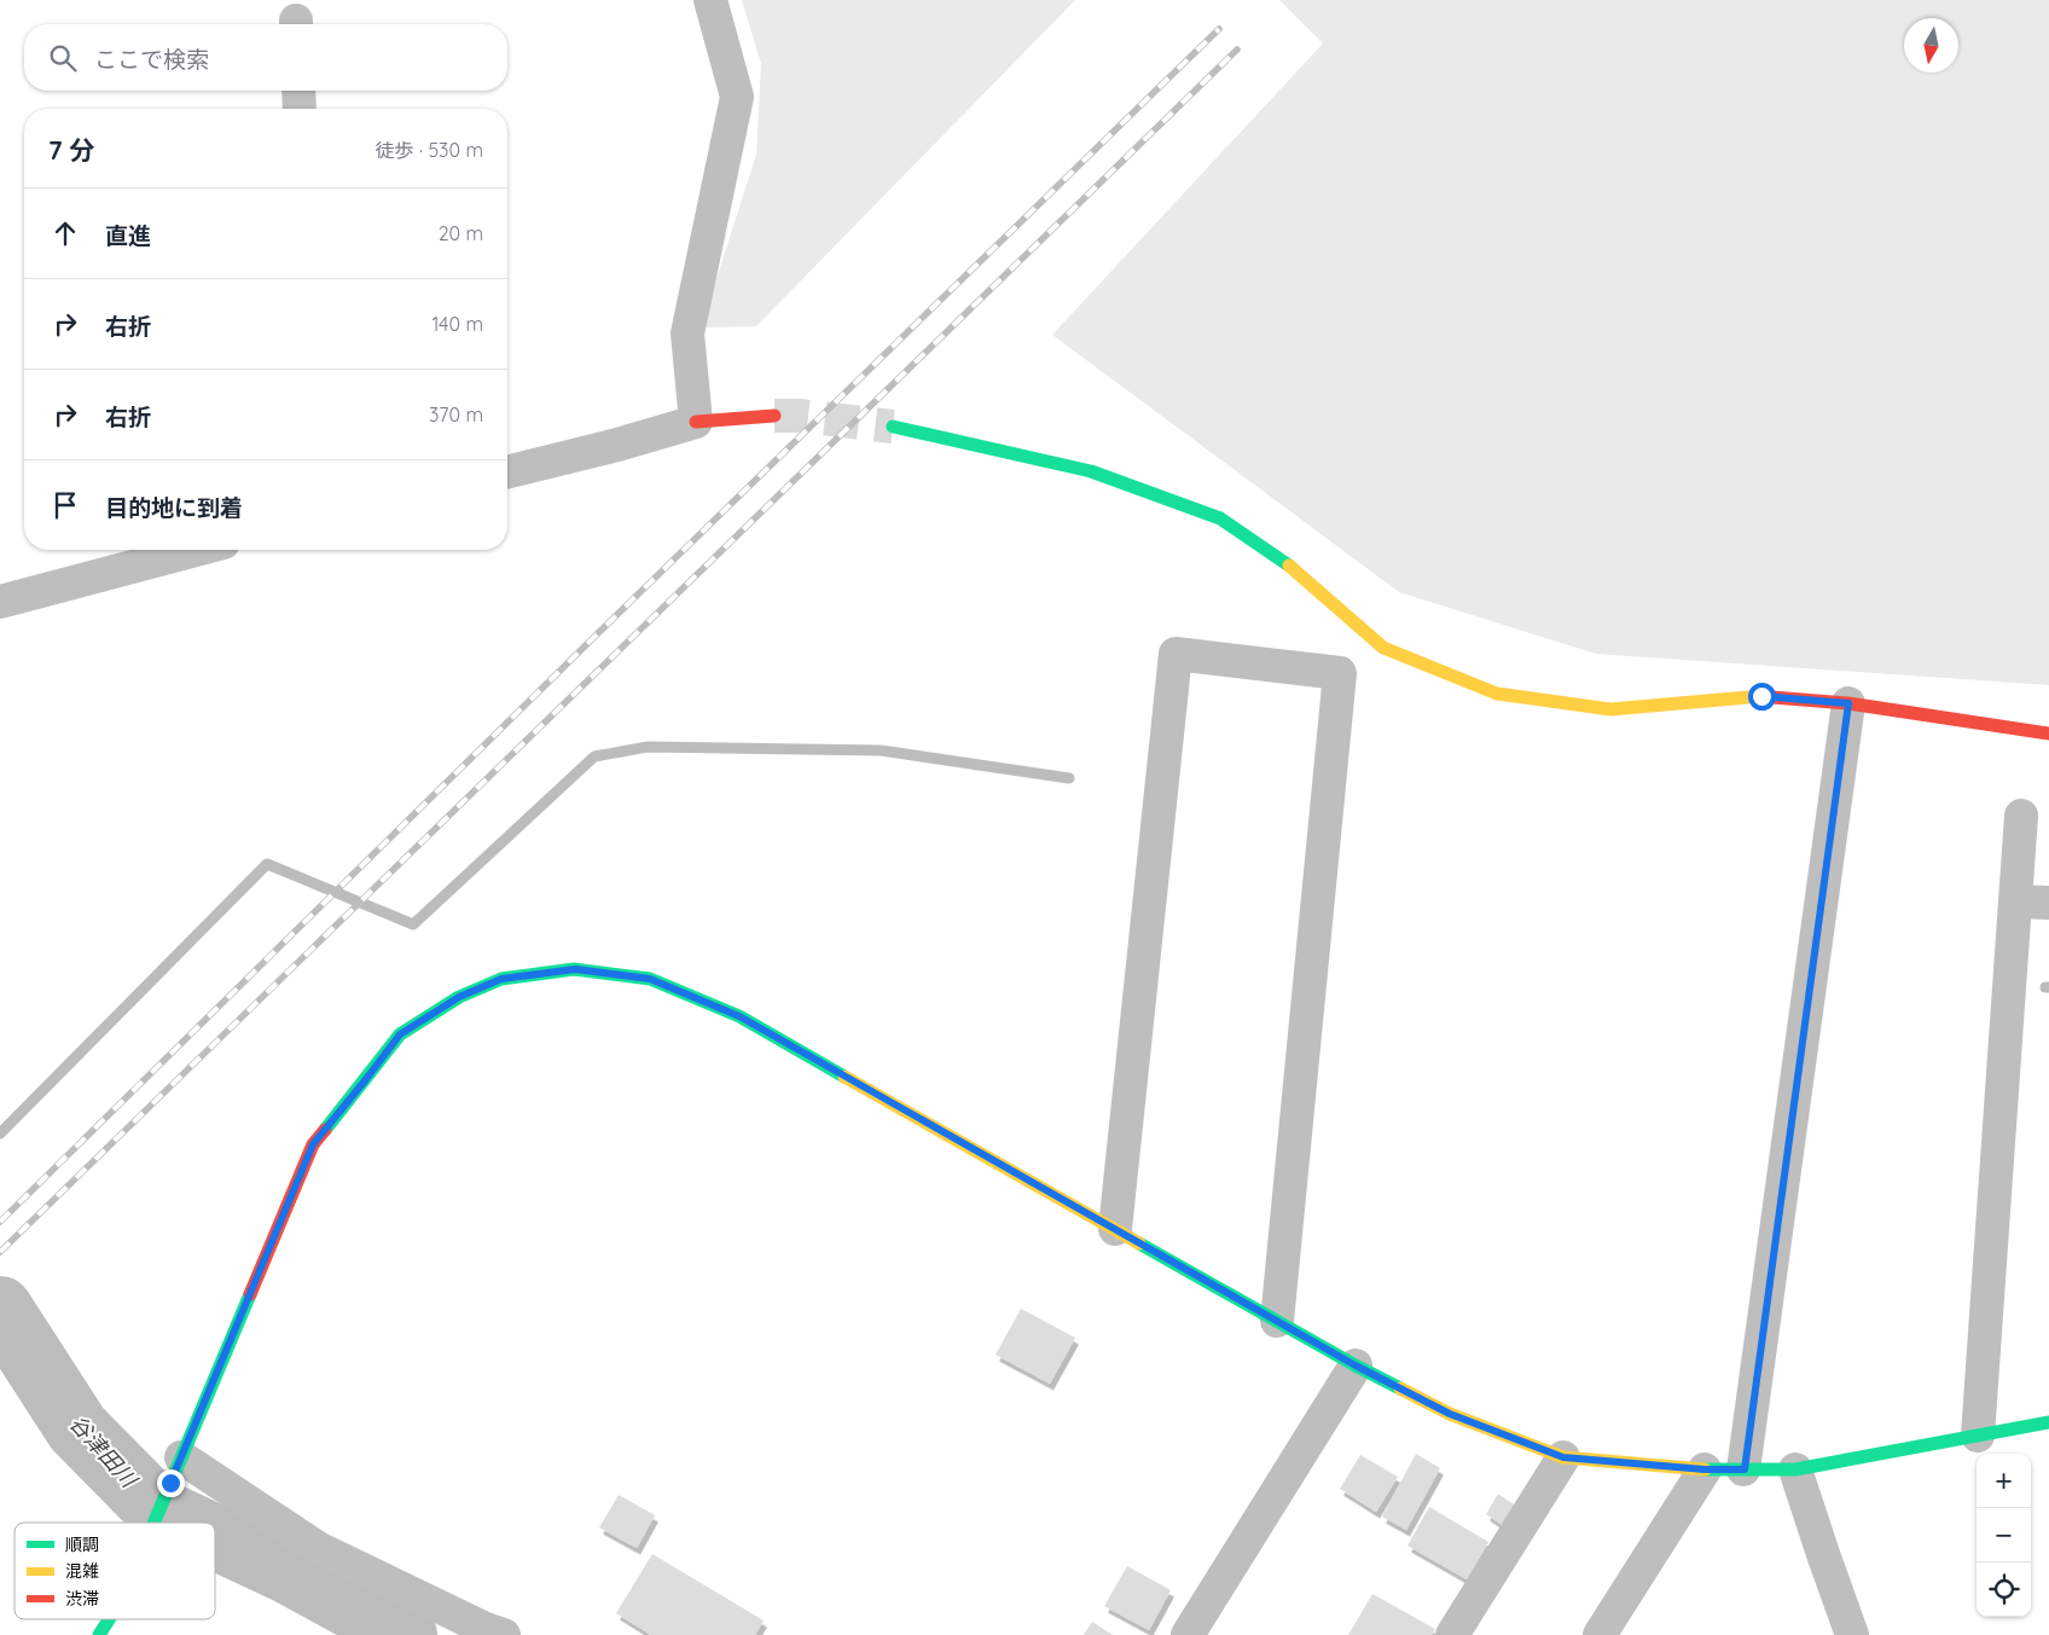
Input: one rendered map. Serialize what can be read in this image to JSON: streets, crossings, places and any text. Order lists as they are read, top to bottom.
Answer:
{
  "water": ["谷津田川"],
  "legend": ["順調", "混雑", "渋滞"],
  "north": "bottom",
  "page": {
    "search": "ここで検索",
    "heading": ["7 分", "徒歩 · 530 m"],
    "list": [
      ["直進", "20 m"],
      ["右折", "140 m"],
      ["右折", "370 m"],
      "目的地に到着"
    ],
    "map_buttons": ["+", "−"]
  }
}
